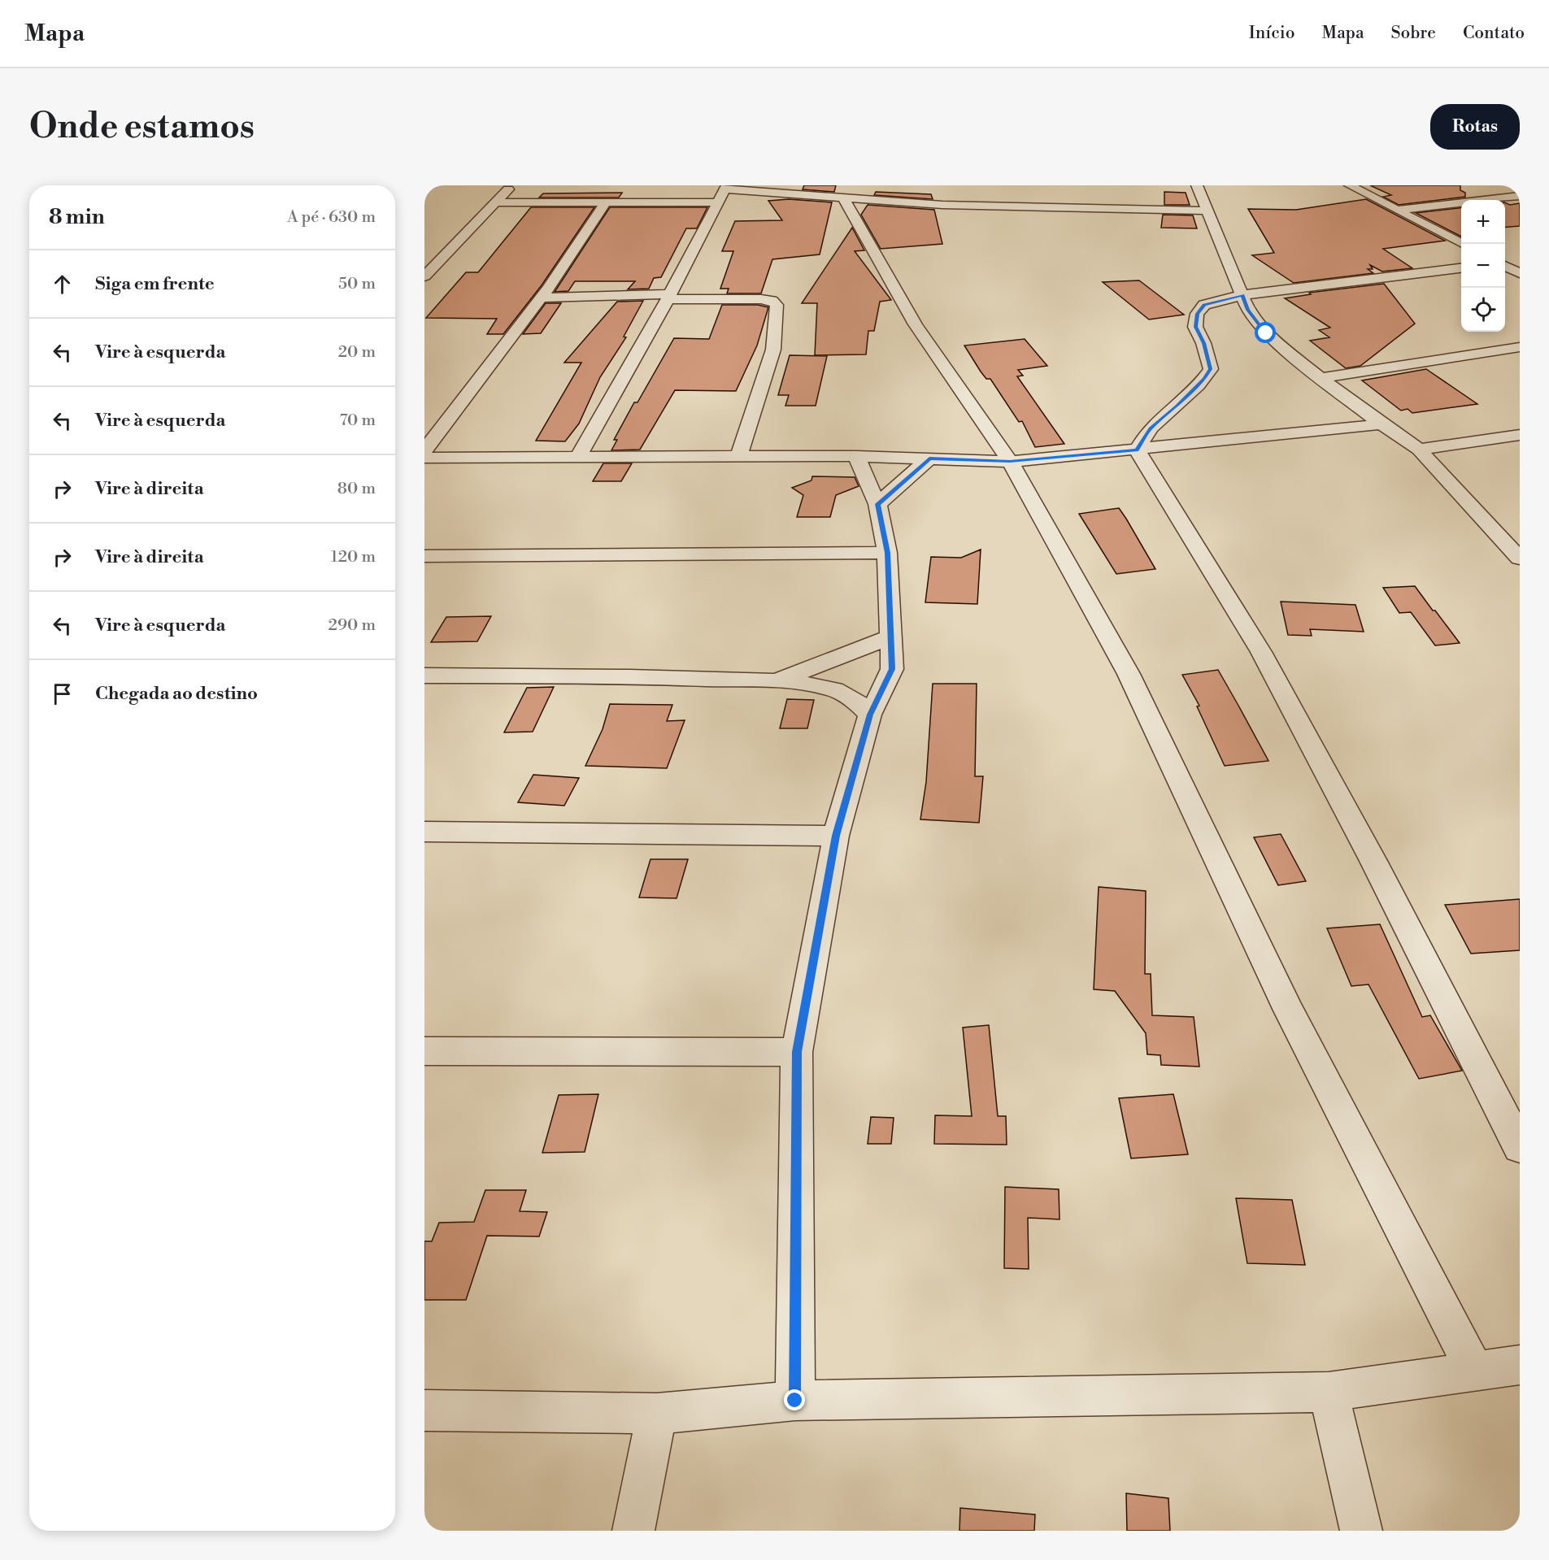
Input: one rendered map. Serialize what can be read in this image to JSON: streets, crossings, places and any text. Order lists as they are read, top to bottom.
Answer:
{
  "page": {
    "header": "Mapa",
    "nav": [
      "Início",
      "Mapa",
      "Sobre",
      "Contato"
    ],
    "buttons": "Rotas",
    "title": "Onde estamos",
    "heading": ["8 min", "A pé · 630 m"],
    "map_buttons": ["+", "−"],
    "list": [
      ["Siga em frente", "50 m"],
      ["Vire à esquerda", "20 m"],
      ["Vire à esquerda", "70 m"],
      ["Vire à direita", "80 m"],
      ["Vire à direita", "120 m"],
      ["Vire à esquerda", "290 m"],
      "Chegada ao destino"
    ]
  }
}
